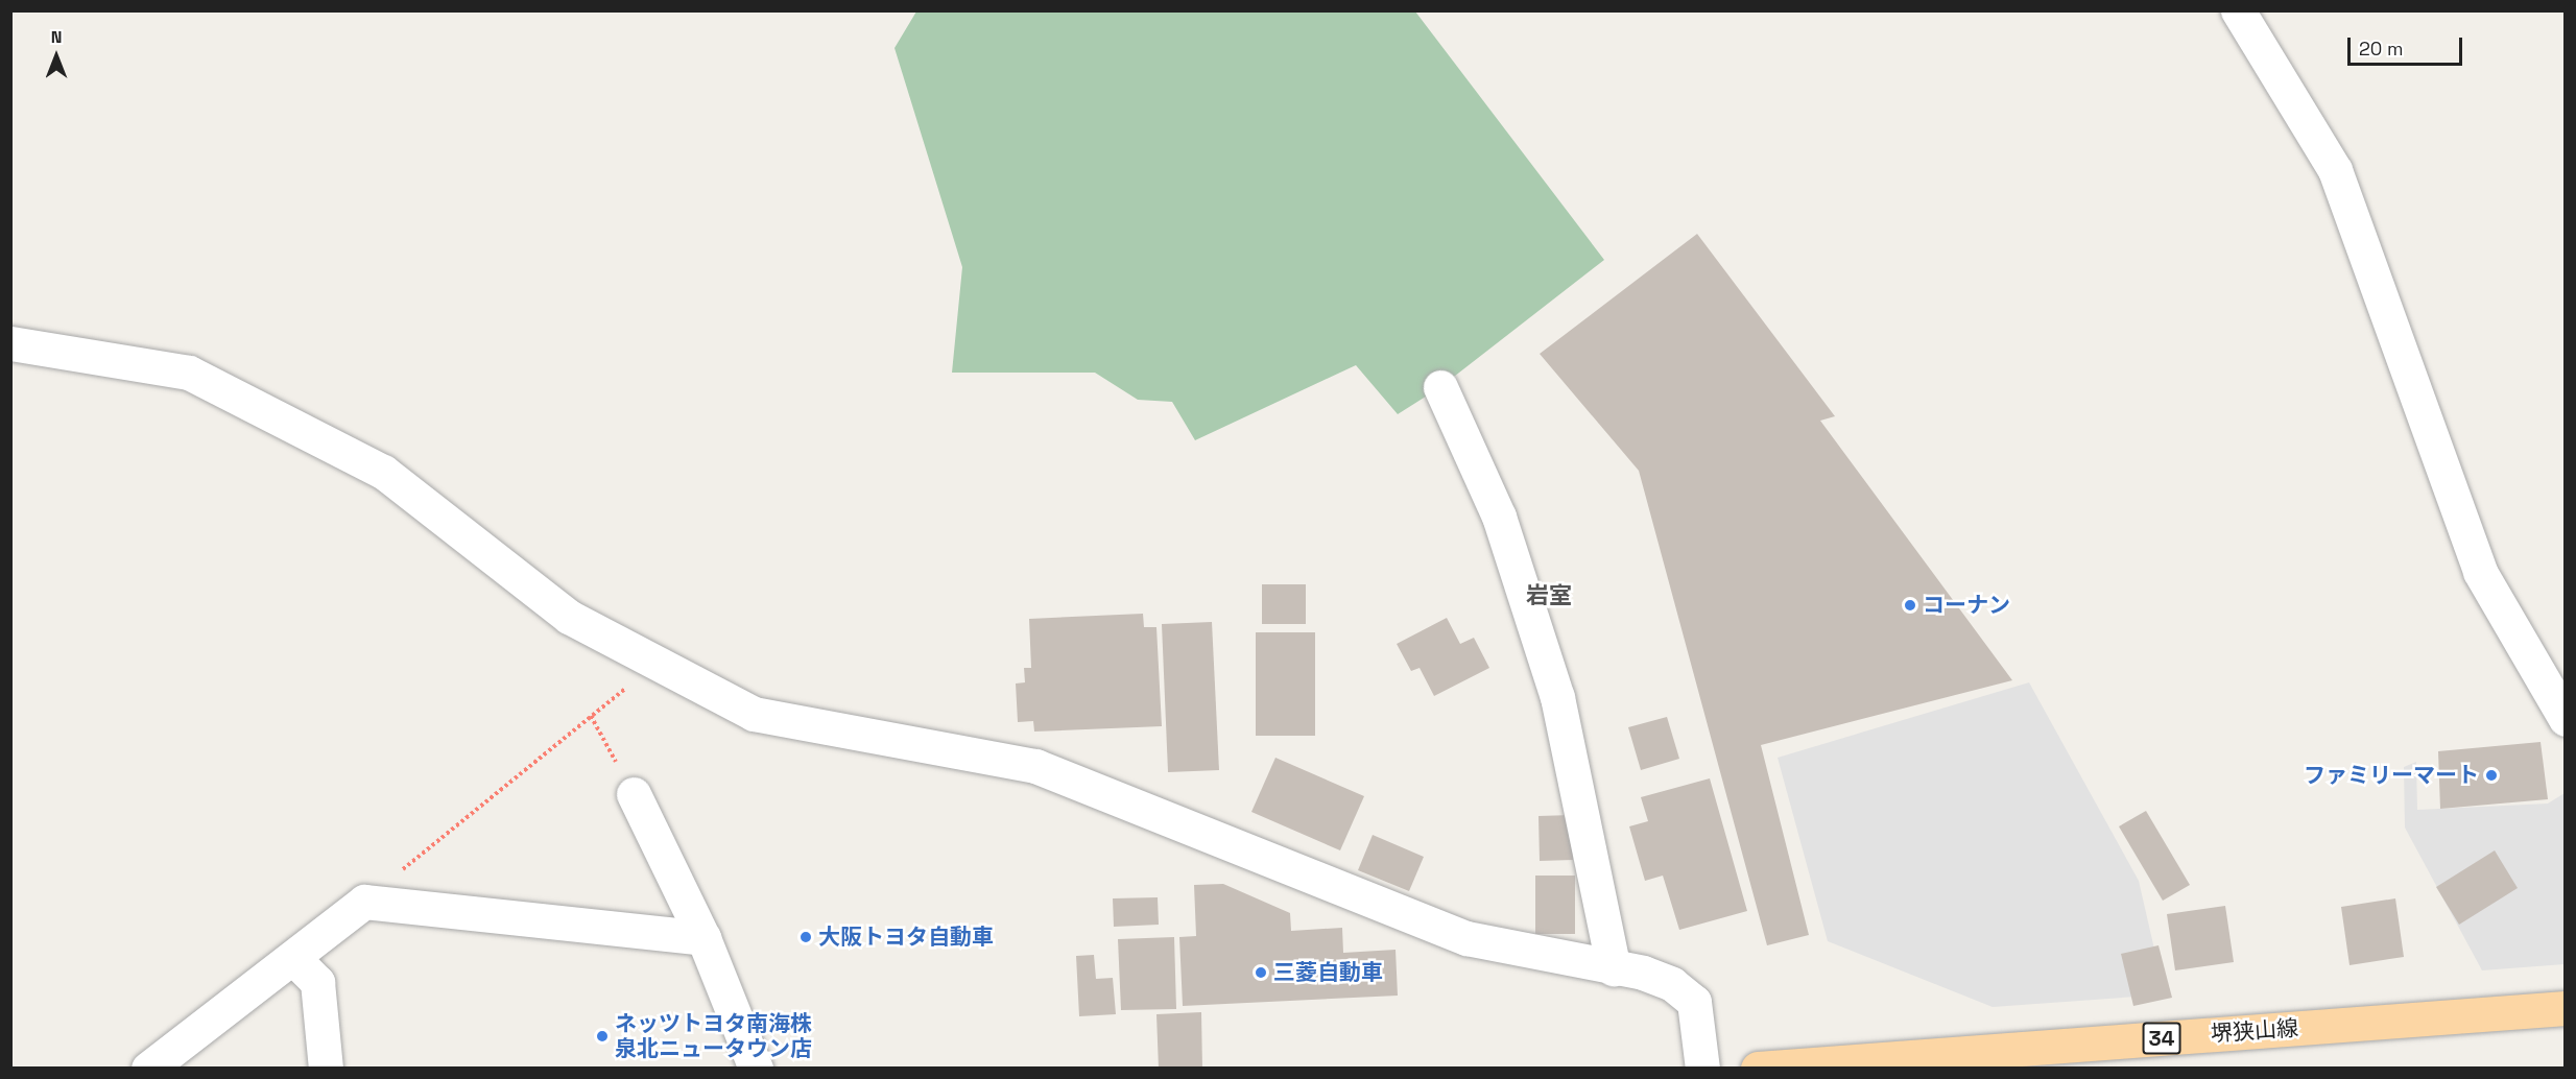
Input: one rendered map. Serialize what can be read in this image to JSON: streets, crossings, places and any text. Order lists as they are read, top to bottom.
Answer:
{
  "streets": {
    "main road": ["堺狭山線", "34"]
  },
  "districts": ["岩室"],
  "places": [
    "コーナン",
    "ファミリーマート",
    "大阪トヨタ自動車",
    "三菱自動車",
    "ネッツトヨタ南海株 泉北ニュータウン店"
  ],
  "scale_bar": "20 m",
  "north": "top"
}
